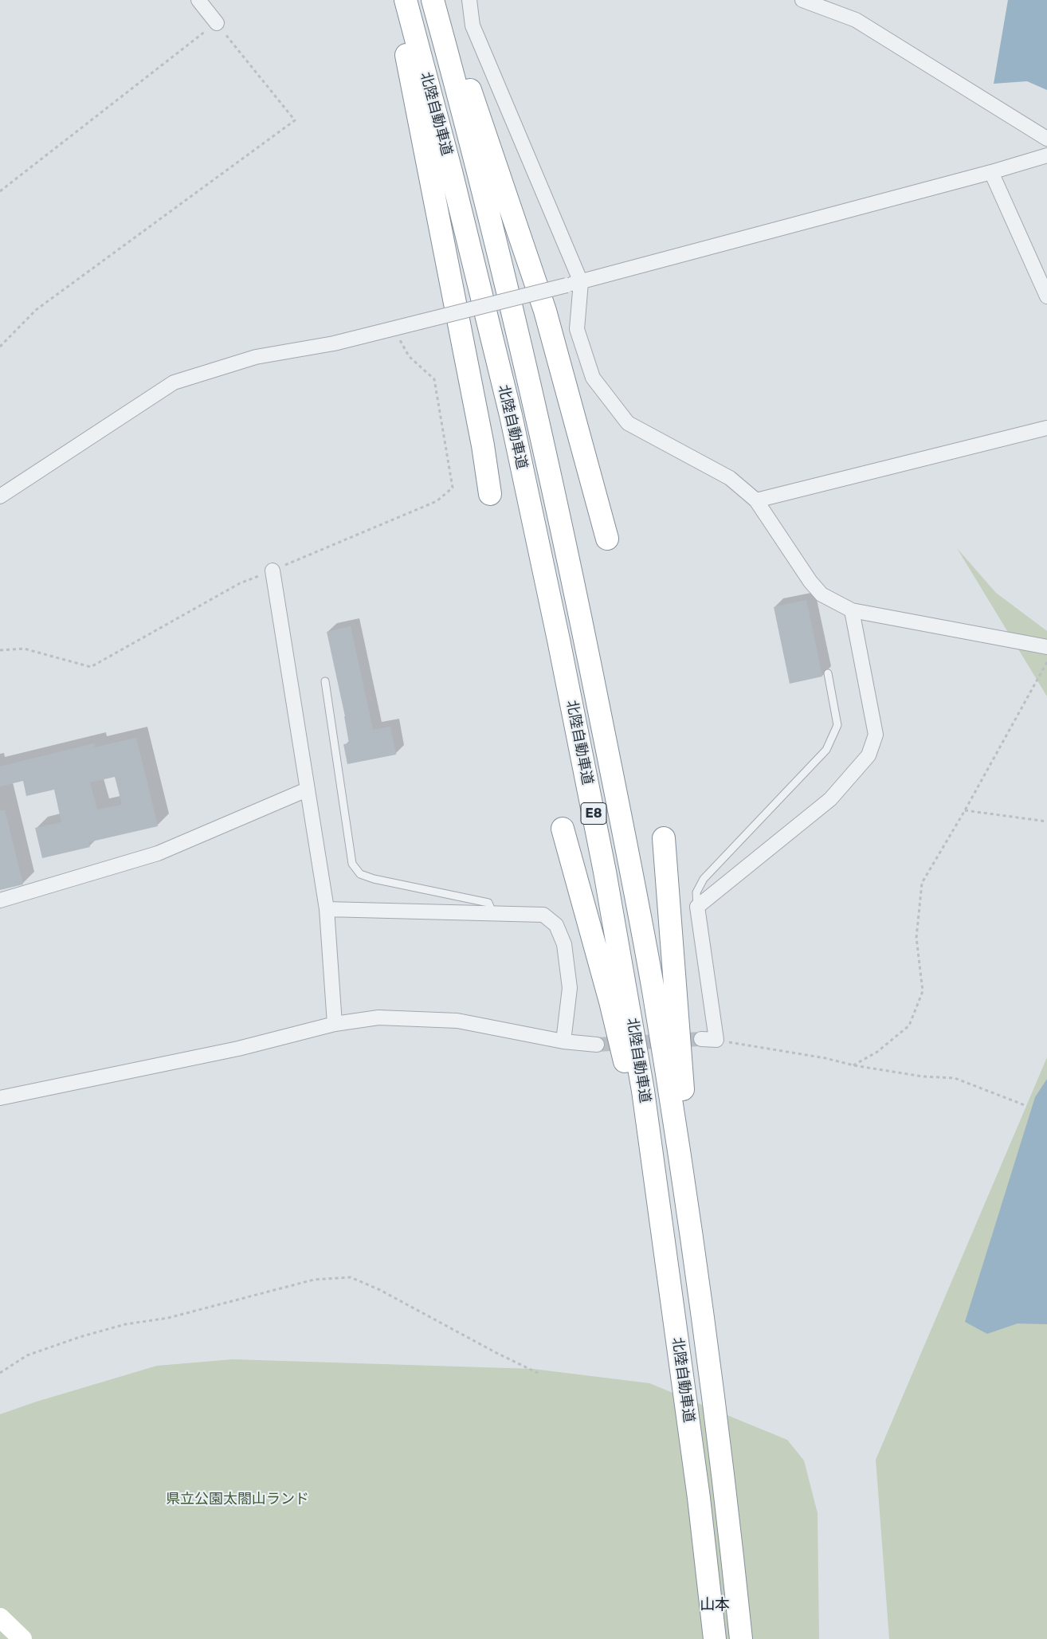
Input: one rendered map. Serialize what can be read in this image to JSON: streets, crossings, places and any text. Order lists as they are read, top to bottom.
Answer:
{
  "streets": {
    "highway": ["北陸自動車道", "E8"]
  },
  "districts": ["山本"],
  "parks": ["県立公園太閤山ランド"]
}
